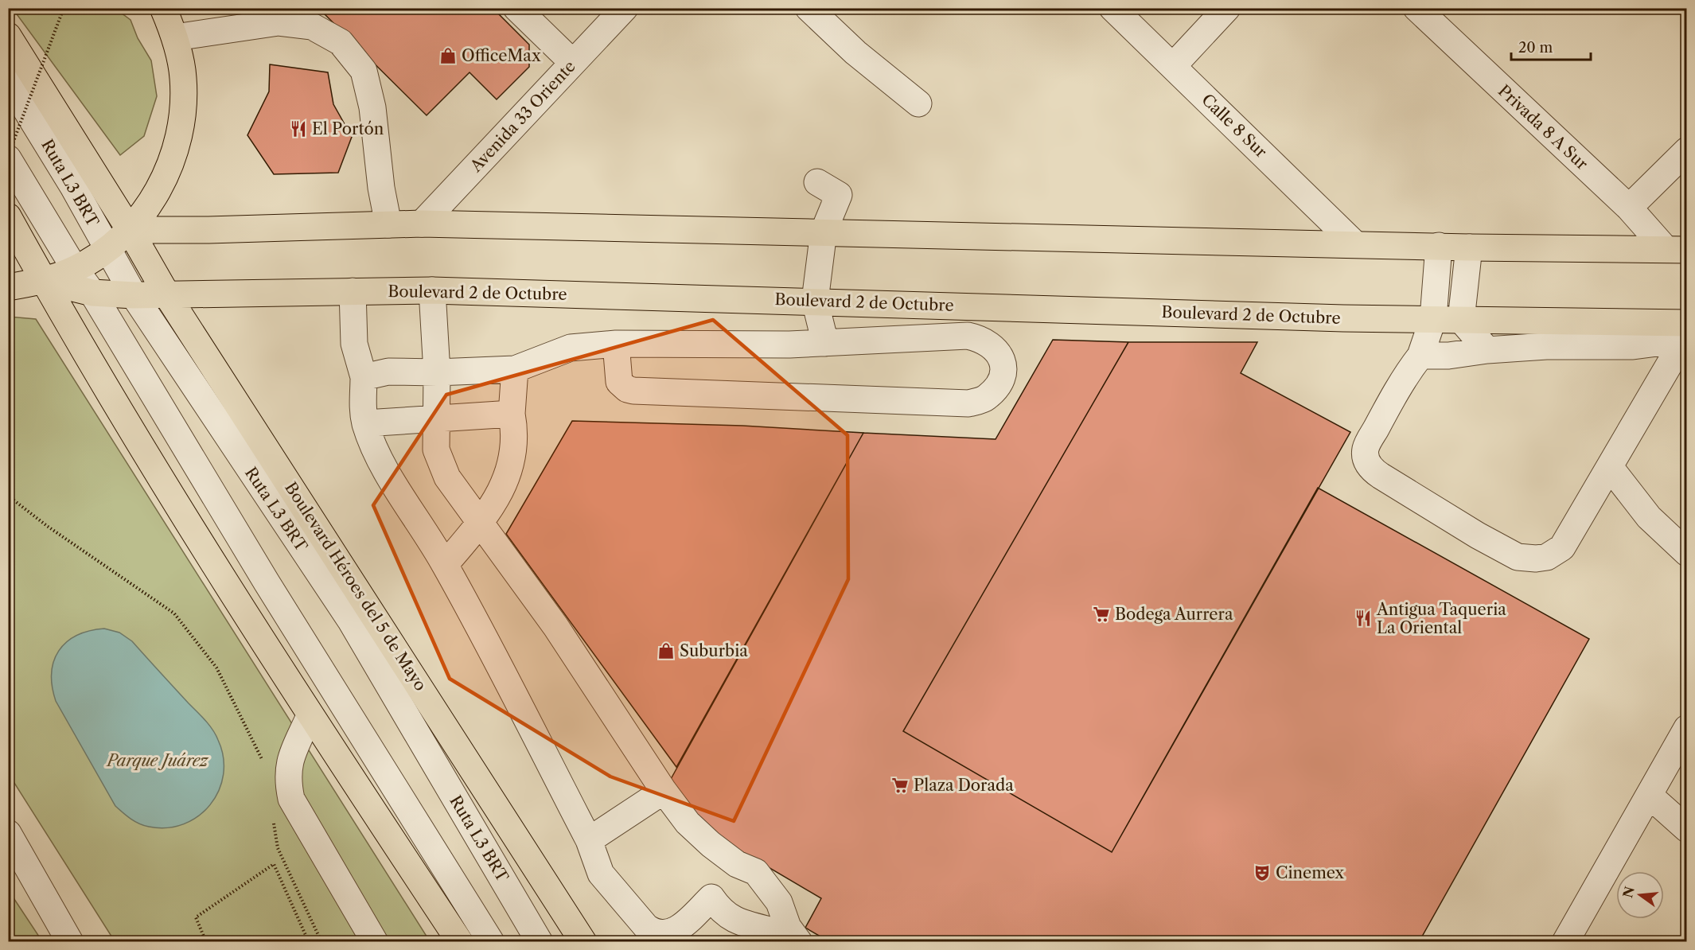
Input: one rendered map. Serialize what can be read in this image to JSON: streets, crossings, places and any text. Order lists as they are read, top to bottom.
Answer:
{
  "streets": {
    "main road": ["Boulevard 2 de Octubre", "Boulevard Héroes del 5 de Mayo"],
    "street": [
      "Avenida 33 Oriente",
      "Calle 8 Sur",
      "Privada 8 A Sur",
      "Ruta L3 BRT"
    ]
  },
  "crossings": [
    ["Ruta L3 BRT", "Boulevard 2 de Octubre"],
    ["Boulevard 2 de Octubre", "Boulevard Héroes del 5 de Mayo"]
  ],
  "parks": ["Parque Juárez"],
  "places": {
    "shop": ["OfficeMax", "Suburbia"],
    "restaurant": ["El Portón", "Antigua Taqueria La Oriental"],
    "supermarket": ["Bodega Aurrera", "Plaza Dorada"],
    "theatre": ["Cinemex"]
  },
  "scale_bar": "20 m",
  "north": "left"
}
